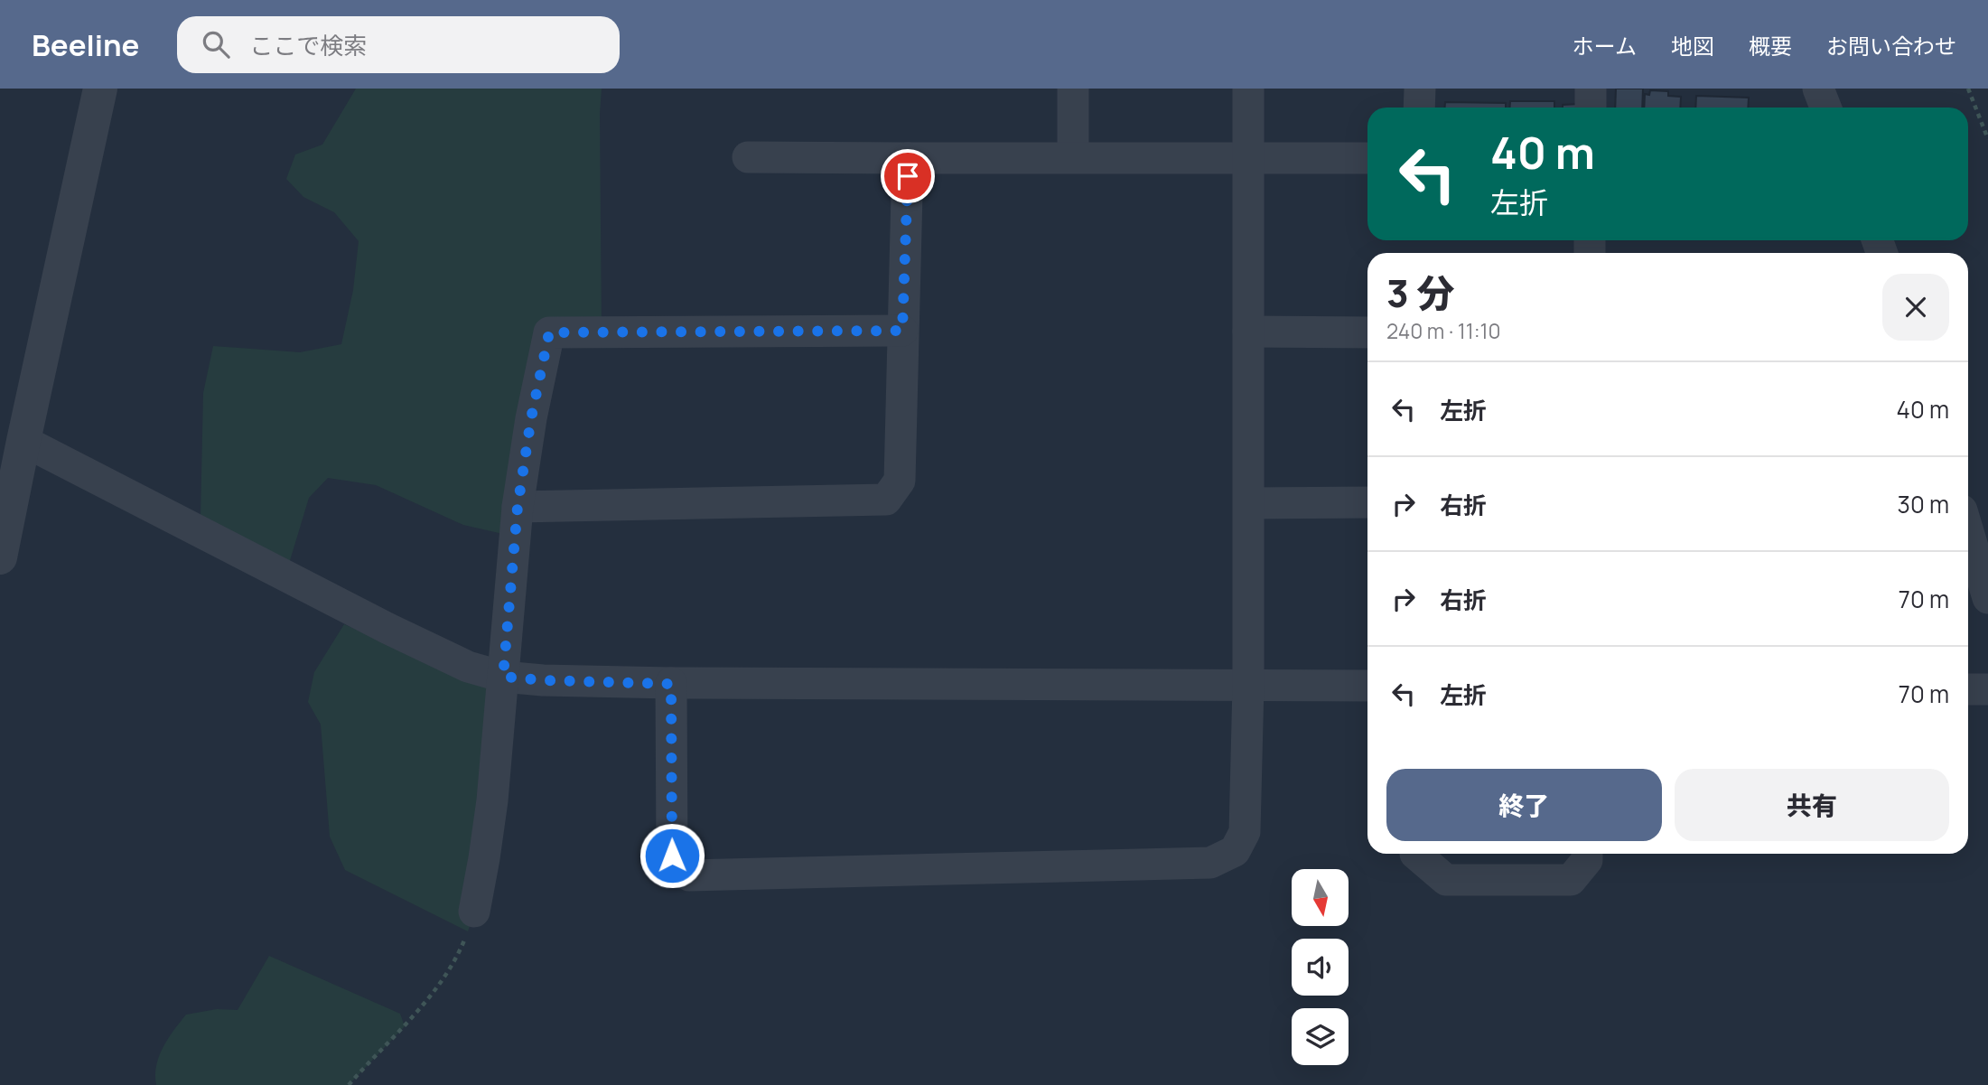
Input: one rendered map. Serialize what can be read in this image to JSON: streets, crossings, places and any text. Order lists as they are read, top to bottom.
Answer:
{
  "north": "bottom",
  "page": {
    "header": "Beeline",
    "search": "ここで検索",
    "nav": [
      "ホーム",
      "地図",
      "概要",
      "お問い合わせ"
    ],
    "turn": ["40 m", "左折"],
    "heading": ["3 分", "240 m · 11:10"],
    "list": [
      {
        "name": "左折",
        "value": "40 m"
      },
      {
        "name": "右折",
        "value": "30 m"
      },
      {
        "name": "右折",
        "value": "70 m"
      },
      {
        "name": "左折",
        "value": "70 m"
      }
    ],
    "buttons": ["終了", "共有"]
  }
}
